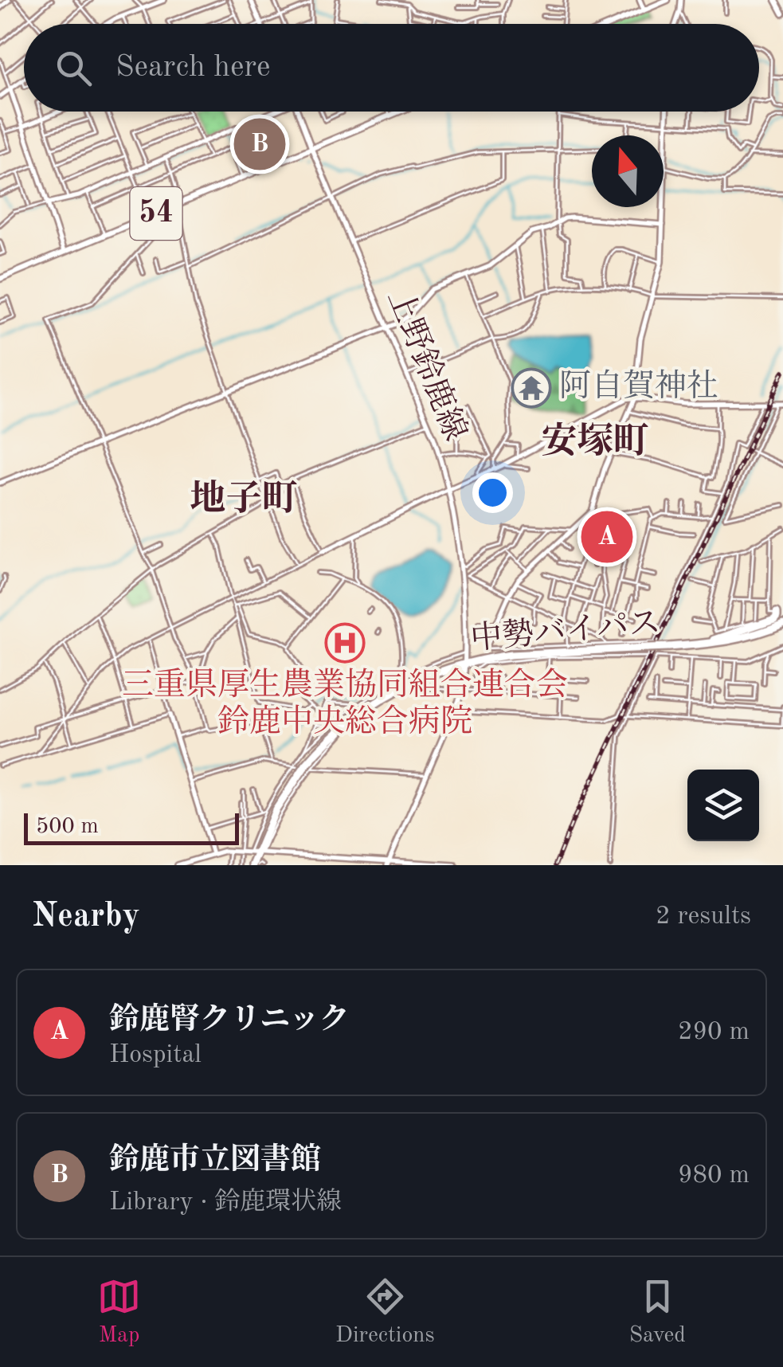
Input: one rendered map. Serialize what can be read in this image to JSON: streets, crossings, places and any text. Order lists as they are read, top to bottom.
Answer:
{
  "streets": {
    "highway": ["中勢バイパス"],
    "main road": ["54"],
    "street": ["上野鈴鹿線"]
  },
  "crossings": [
    ["54", "上野鈴鹿線"],
    ["上野鈴鹿線", "中勢バイパス"]
  ],
  "districts": ["安塚町", "地子町"],
  "places": {
    "temple": ["阿自賀神社"],
    "hospital": ["三重県厚生農業協同組合連合会 鈴鹿中央総合病院"]
  },
  "scale_bar": "500 m",
  "north": "top",
  "page": {
    "search": "Search here",
    "pins": ["B", "A"],
    "scale": "500 m",
    "heading": ["Nearby", "2 results"],
    "list": [
      {
        "mark": "A",
        "name": "鈴鹿腎クリニック",
        "note": "Hospital",
        "value": "290 m"
      },
      {
        "mark": "B",
        "name": "鈴鹿市立図書館",
        "note": "Library · 鈴鹿環状線",
        "value": "980 m"
      }
    ],
    "nav": ["Map", "Directions", "Saved"]
  }
}
